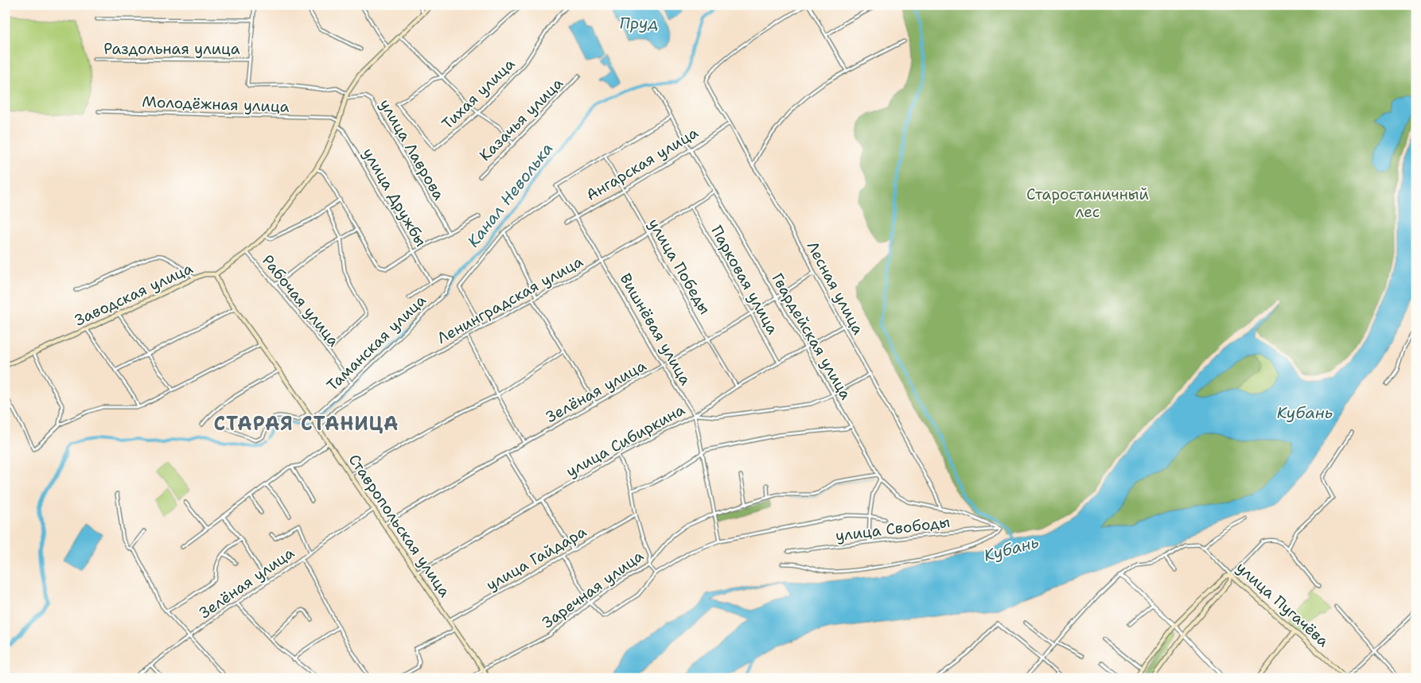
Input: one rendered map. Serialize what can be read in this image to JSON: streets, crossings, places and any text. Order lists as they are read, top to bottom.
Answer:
{
  "streets": {
    "main road": ["Заводская улица", "Ставропольская улица", "улица Пугачёва"],
    "street": [
      "Раздольная улица",
      "Тихая улица",
      "Молодёжная улица",
      "Казачья улица",
      "улица Лаврова",
      "Ангарская улица",
      "улица Дружбы",
      "улица Победы",
      "Парковая улица",
      "Лесная улица",
      "Ленинградская улица",
      "Рабочая улица",
      "Вишнёвая улица",
      "Гвардейская улица",
      "Таманская улица",
      "Зелёная улица",
      "улица Сибиркина",
      "улица Свободы",
      "улица Гайдара",
      "Заречная улица"
    ]
  },
  "crossings": [
    ["Молодёжная улица", "Заводская улица"],
    ["улица Лаврова", "Заводская улица"],
    ["Ангарская улица", "улица Победы"],
    ["Ангарская улица", "Лесная улица"],
    ["Ангарская улица", "Вишнёвая улица"],
    ["Ангарская улица", "Гвардейская улица"],
    ["улица Дружбы", "Заводская улица"],
    ["улица Дружбы", "Таманская улица"],
    ["улица Победы", "Ленинградская улица"],
    ["улица Победы", "Вишнёвая улица"],
    ["улица Победы", "Зелёная улица"],
    ["улица Победы", "улица Сибиркина"],
    ["Парковая улица", "Ленинградская улица"],
    ["Парковая улица", "Зелёная улица"],
    ["Парковая улица", "улица Сибиркина"],
    ["Лесная улица", "Гвардейская улица"],
    ["Лесная улица", "Зелёная улица"],
    ["Лесная улица", "улица Сибиркина"],
    ["Заводская улица", "Рабочая улица"],
    ["Заводская улица", "Ставропольская улица"],
    ["Ленинградская улица", "Вишнёвая улица"],
    ["Ленинградская улица", "Гвардейская улица"],
    ["Ленинградская улица", "Ставропольская улица"],
    ["Рабочая улица", "Таманская улица"],
    ["Вишнёвая улица", "Зелёная улица"],
    ["Вишнёвая улица", "улица Сибиркина"],
    ["Вишнёвая улица", "Заречная улица"],
    ["Гвардейская улица", "Зелёная улица"],
    ["Гвардейская улица", "улица Сибиркина"],
    ["Гвардейская улица", "улица Свободы"],
    ["Гвардейская улица", "Заречная улица"],
    ["Таманская улица", "Ставропольская улица"],
    ["Зелёная улица", "Ставропольская улица"],
    ["улица Сибиркина", "Ставропольская улица"],
    ["Ставропольская улица", "улица Гайдара"],
    ["Ставропольская улица", "Заречная улица"]
  ],
  "districts": ["СТАРАЯ СТАНИЦА"],
  "water": ["Пруд", "Канал Неволька", "Кубань"],
  "parks": ["Старостаничный лес"]
}
